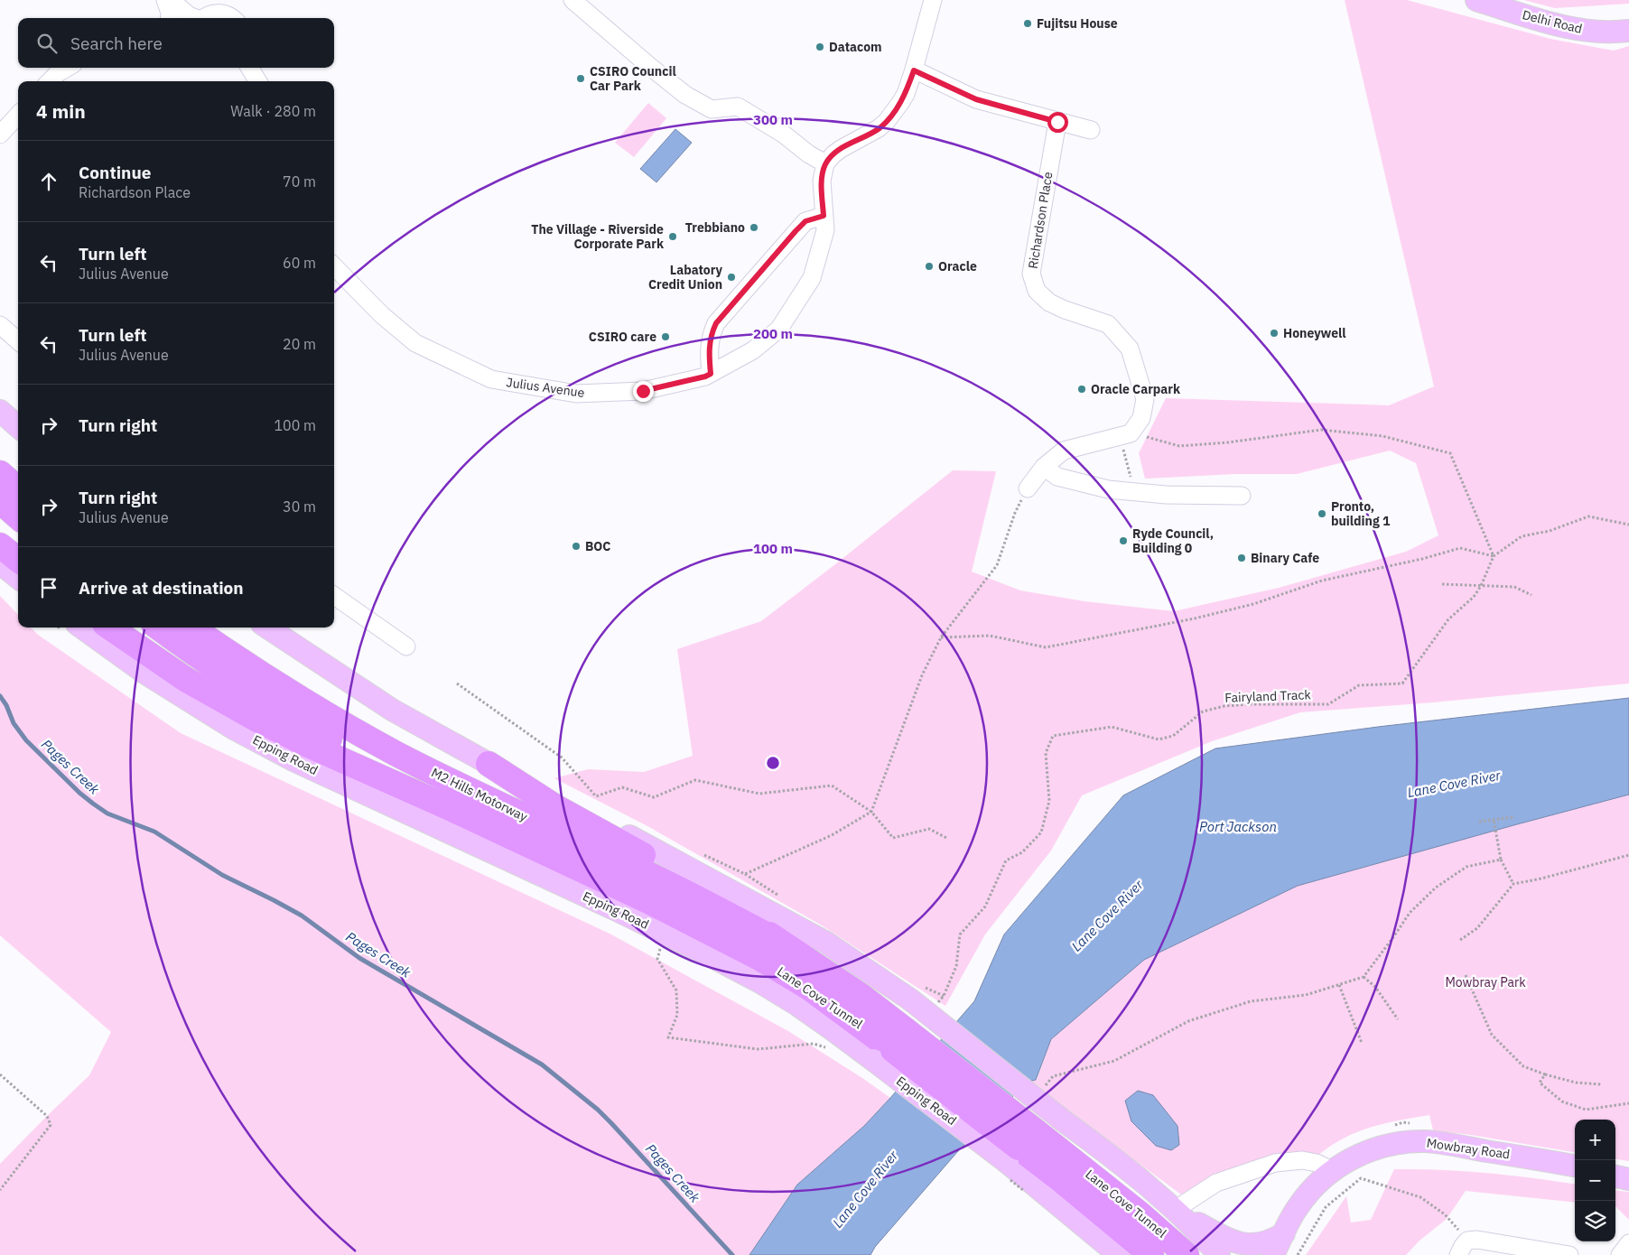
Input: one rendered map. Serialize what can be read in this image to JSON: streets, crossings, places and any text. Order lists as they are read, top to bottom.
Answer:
{
  "streets": {
    "highway": ["M2 Hills Motorway", "Lane Cove Tunnel"],
    "main road": ["Delhi Road", "Epping Road", "Mowbray Road"],
    "street": ["Richardson Place", "Julius Avenue"],
    "path": ["Fairyland Track"]
  },
  "crossings": [
    ["Epping Road", "Lane Cove Tunnel"],
    ["M2 Hills Motorway", "Lane Cove Tunnel"]
  ],
  "water": ["Pages Creek", "Lane Cove River", "Port Jackson"],
  "parks": ["Mowbray Park"],
  "places": [
    "Fujitsu House",
    "Datacom",
    "CSIRO Council Car Park",
    "Trebbiano",
    "The Village - Riverside Corporate Park",
    "Oracle",
    "Labatory Credit Union",
    "Honeywell",
    "CSIRO care",
    "Oracle Carpark",
    "Pronto, building 1",
    "Ryde Council, Building 0",
    "BOC",
    "Binary Cafe"
  ],
  "page": {
    "search": "Search here",
    "heading": ["4 min", "Walk · 280 m"],
    "list": [
      ["Continue", "Richardson Place", "70 m"],
      ["Turn left", "Julius Avenue", "60 m"],
      ["Turn left", "Julius Avenue", "20 m"],
      ["Turn right", "100 m"],
      ["Turn right", "Julius Avenue", "30 m"],
      "Arrive at destination"
    ],
    "map_buttons": ["+", "−"]
  },
  "rings": ["300 m", "200 m", "100 m"]
}
